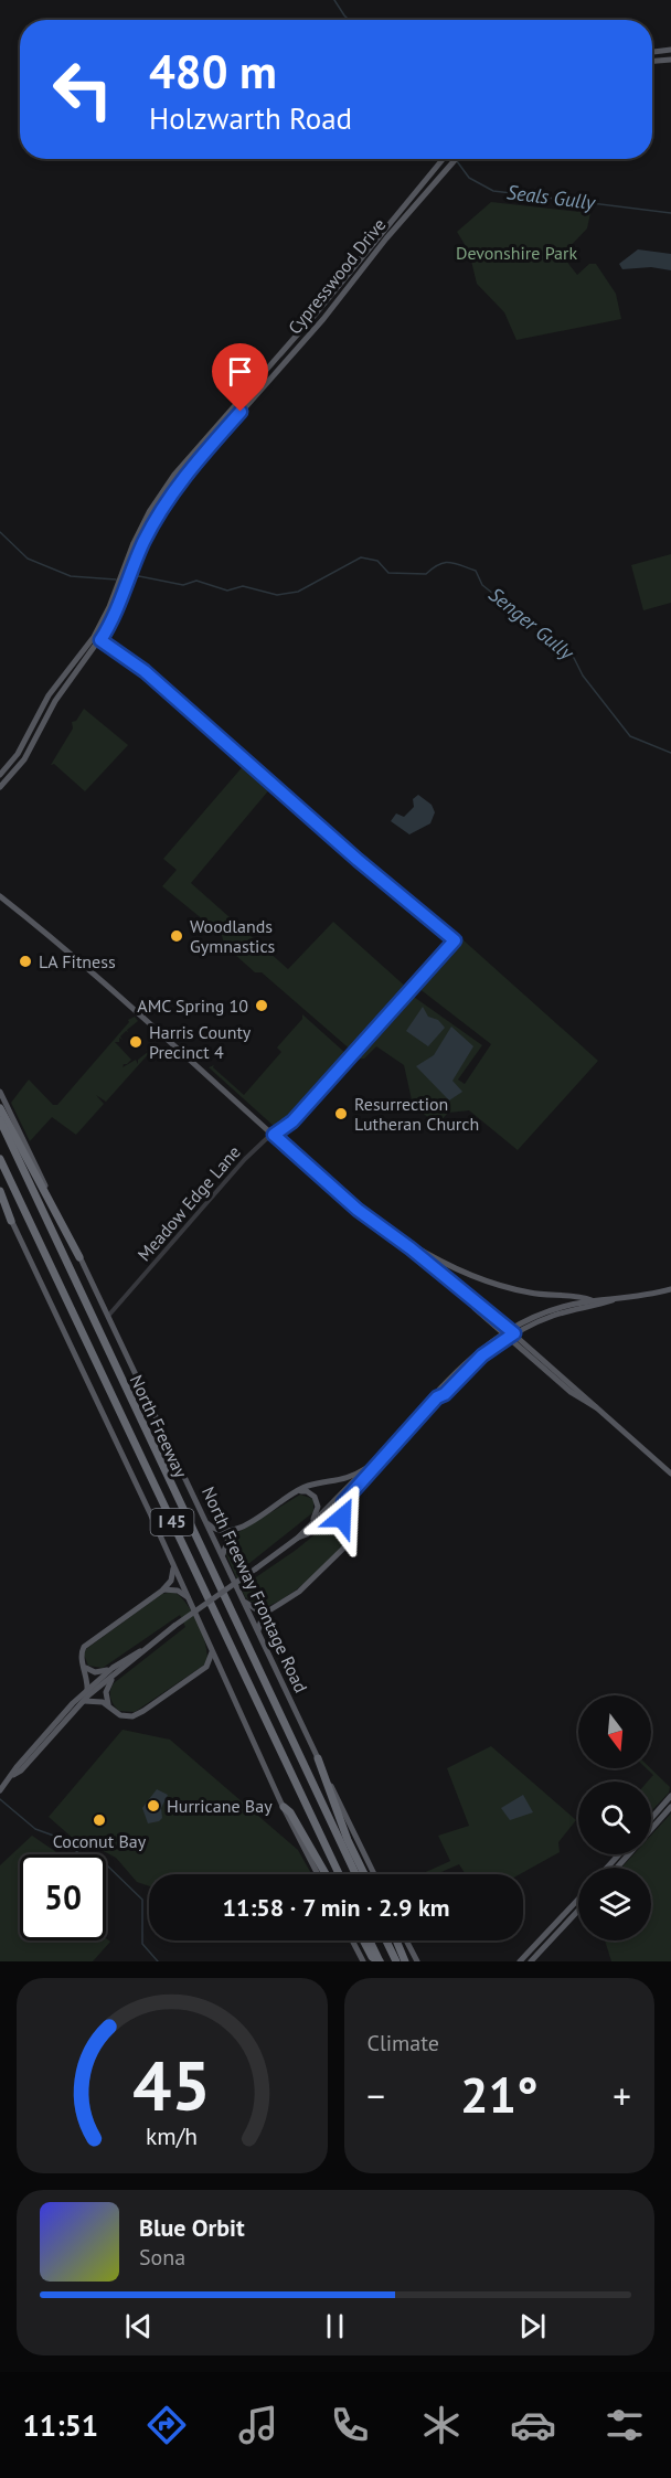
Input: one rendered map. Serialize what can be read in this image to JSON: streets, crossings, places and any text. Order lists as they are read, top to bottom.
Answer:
{
  "streets": {
    "highway": ["North Freeway", "I 45"],
    "main road": ["Cypresswood Drive", "North Freeway Frontage Road"],
    "street": ["Meadow Edge Lane"]
  },
  "crossings": [
    ["Cypresswood Drive", "Meadow Edge Lane"],
    ["Meadow Edge Lane", "North Freeway Frontage Road"]
  ],
  "water": ["Seals Gully", "Senger Gully"],
  "parks": ["Devonshire Park"],
  "places": [
    "Woodlands Gymnastics",
    "LA Fitness",
    "AMC Spring 10",
    "Harris County Precinct 4",
    "Resurrection Lutheran Church",
    "Hurricane Bay",
    "Coconut Bay"
  ],
  "north": "bottom",
  "page": {
    "turn": ["480 m", "Holzwarth Road"],
    "limit": "50",
    "trip": "11:58 · 7 min · 2.9 km",
    "tile": "Climate",
    "heat": ["−", "21°", "+"],
    "song": ["Blue Orbit", "Sona"],
    "tabs": "11:51",
    "gauge": ["45", "km/h"]
  }
}
